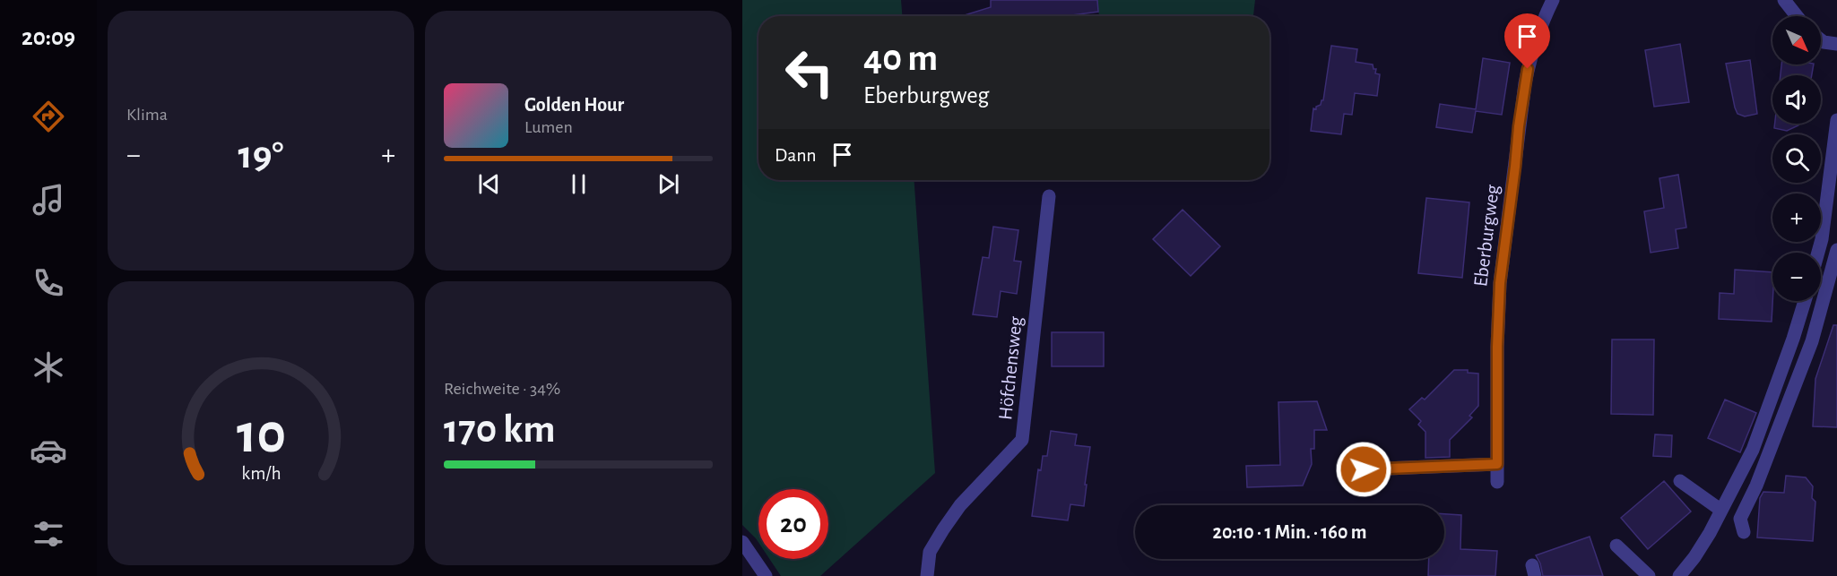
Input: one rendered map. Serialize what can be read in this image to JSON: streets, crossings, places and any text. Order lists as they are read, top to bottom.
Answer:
{
  "streets": {
    "street": ["Eberburgweg", "Höfchensweg"]
  },
  "north": "bottom right",
  "page": {
    "tabs": "20:09",
    "tile": [
      "Klima",
      ["Reichweite · 34%", "170 km"]
    ],
    "map_buttons": ["+", "−"],
    "turn": ["40 m", "Eberburgweg"],
    "song": ["Golden Hour", "Lumen"],
    "then": "Dann",
    "heat": ["−", "19°", "+"],
    "limit": "20",
    "trip": "20:10 · 1 Min. · 160 m",
    "gauge": ["10", "km/h"]
  }
}
